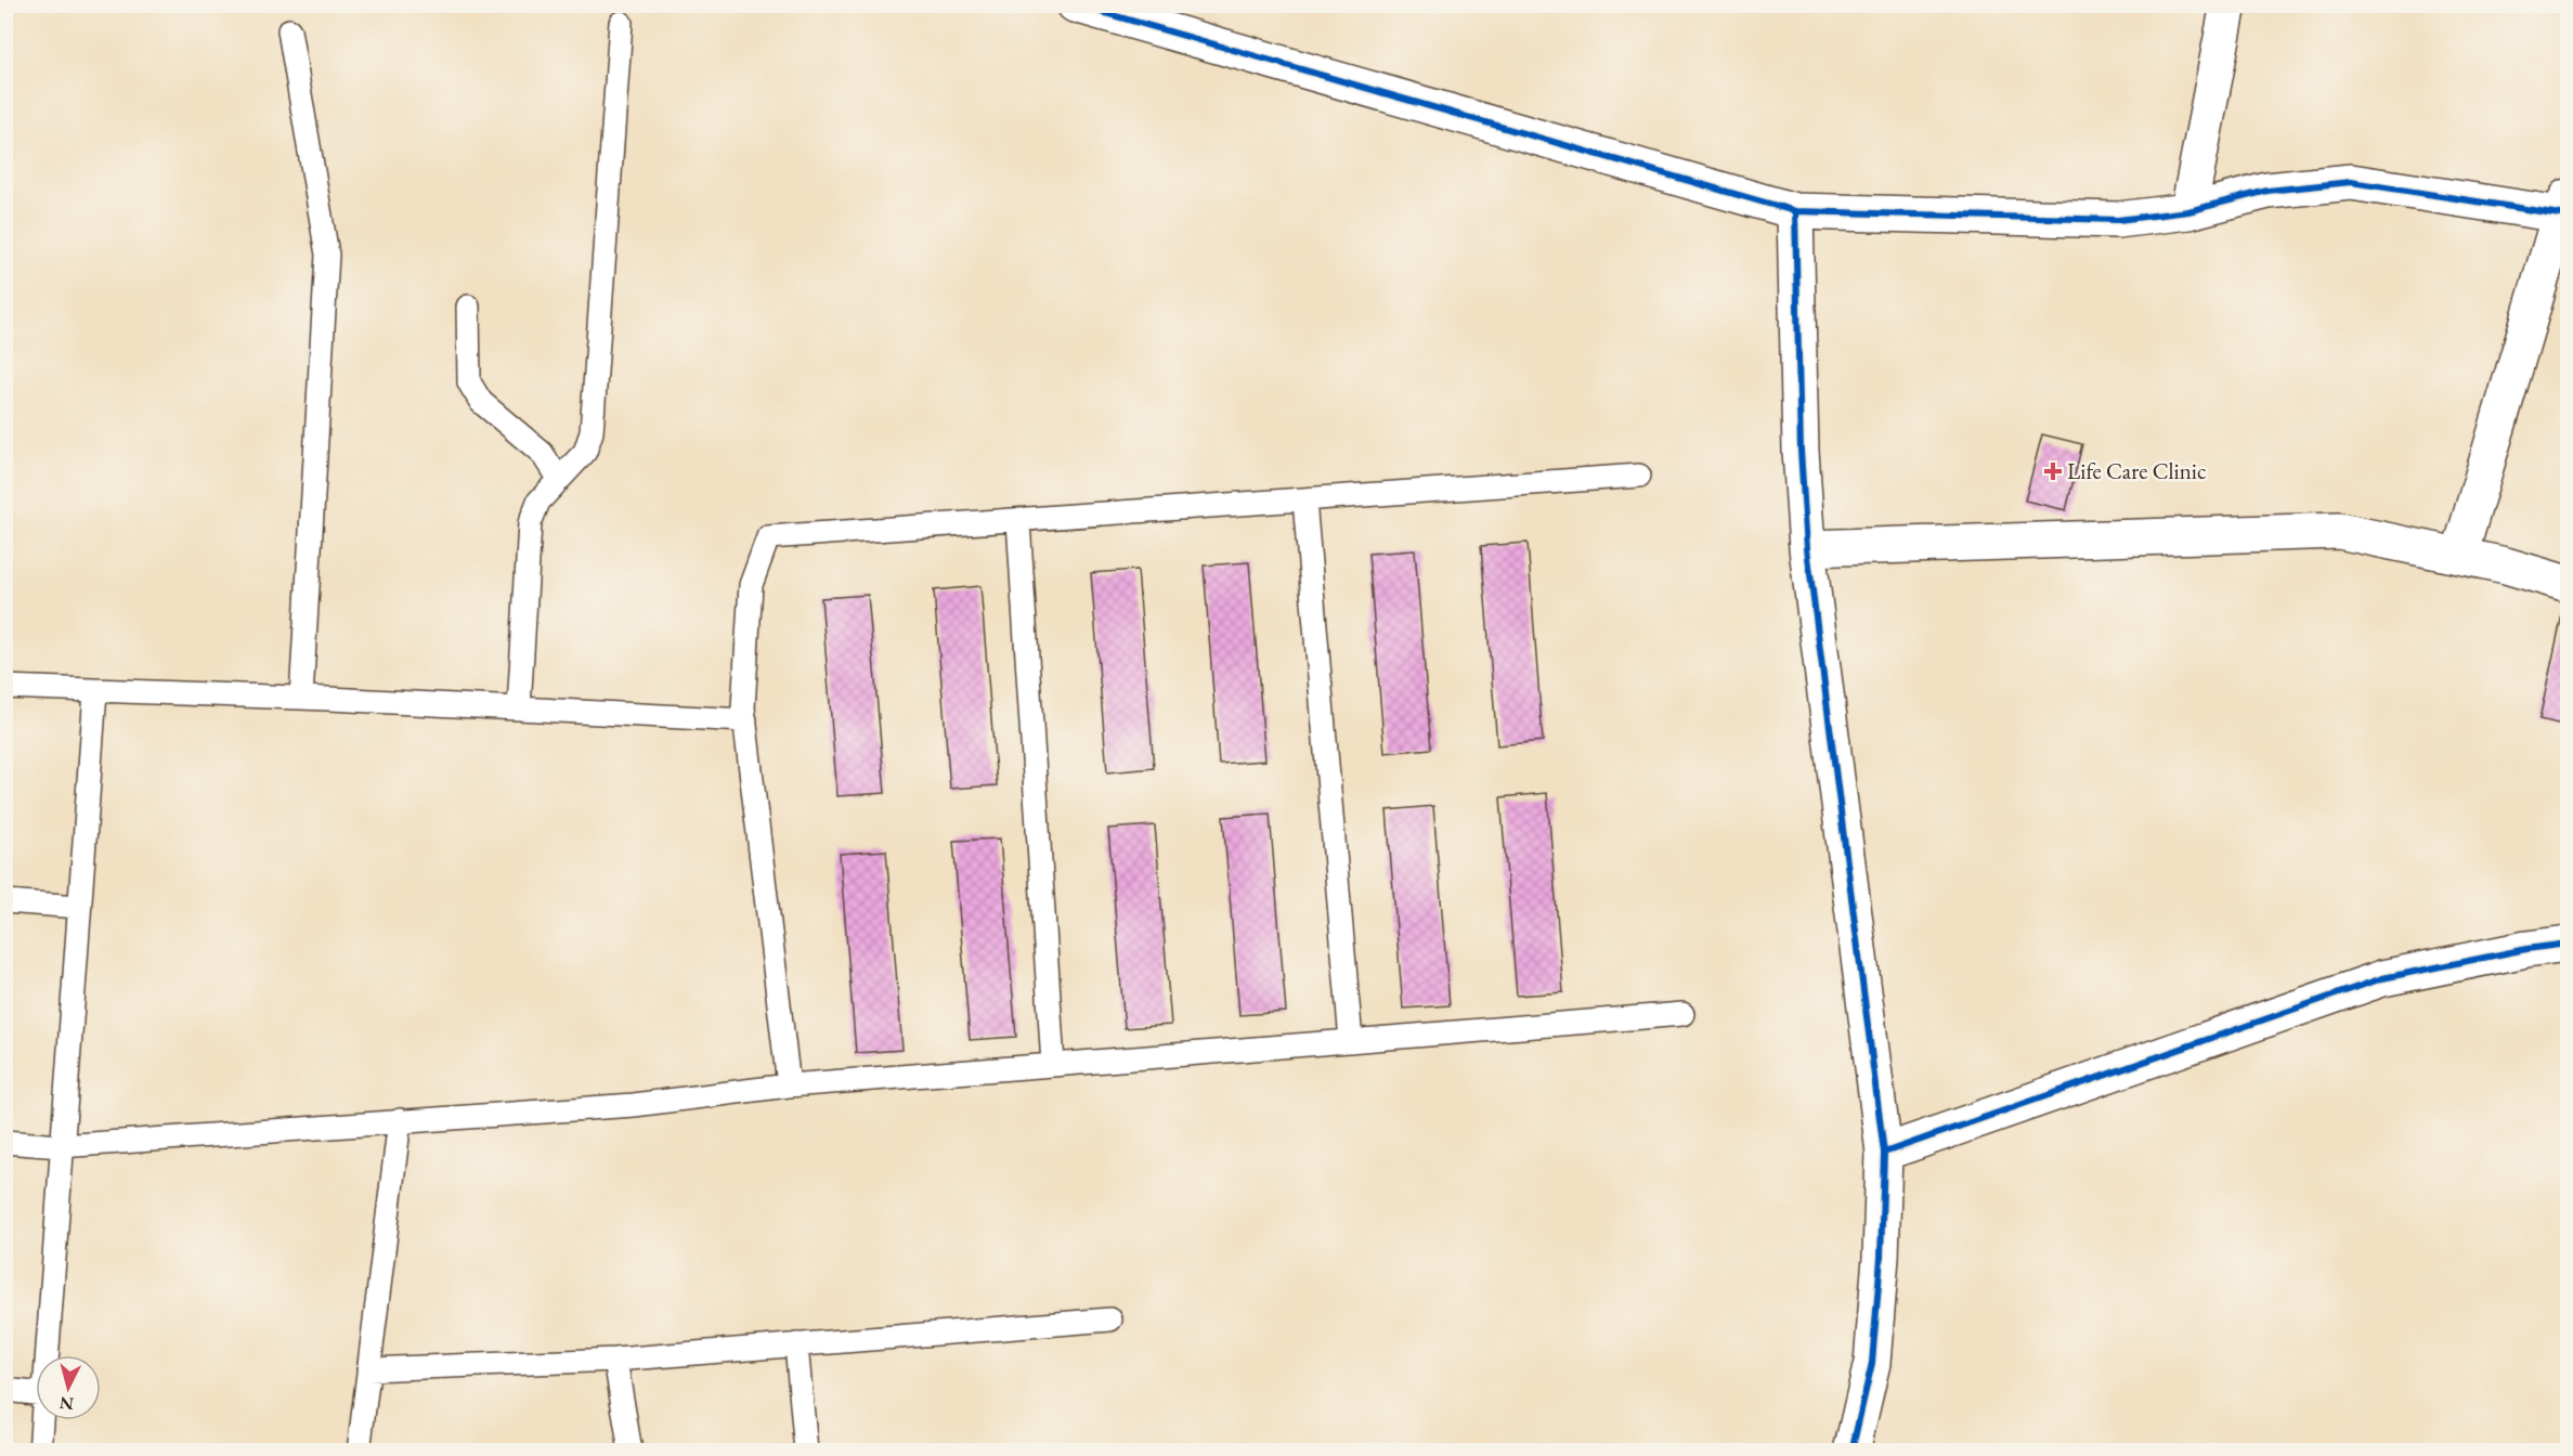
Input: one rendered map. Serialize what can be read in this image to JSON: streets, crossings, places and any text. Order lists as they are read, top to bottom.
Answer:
{
  "places": {
    "health": ["Life Care Clinic"]
  },
  "north": "bottom"
}
